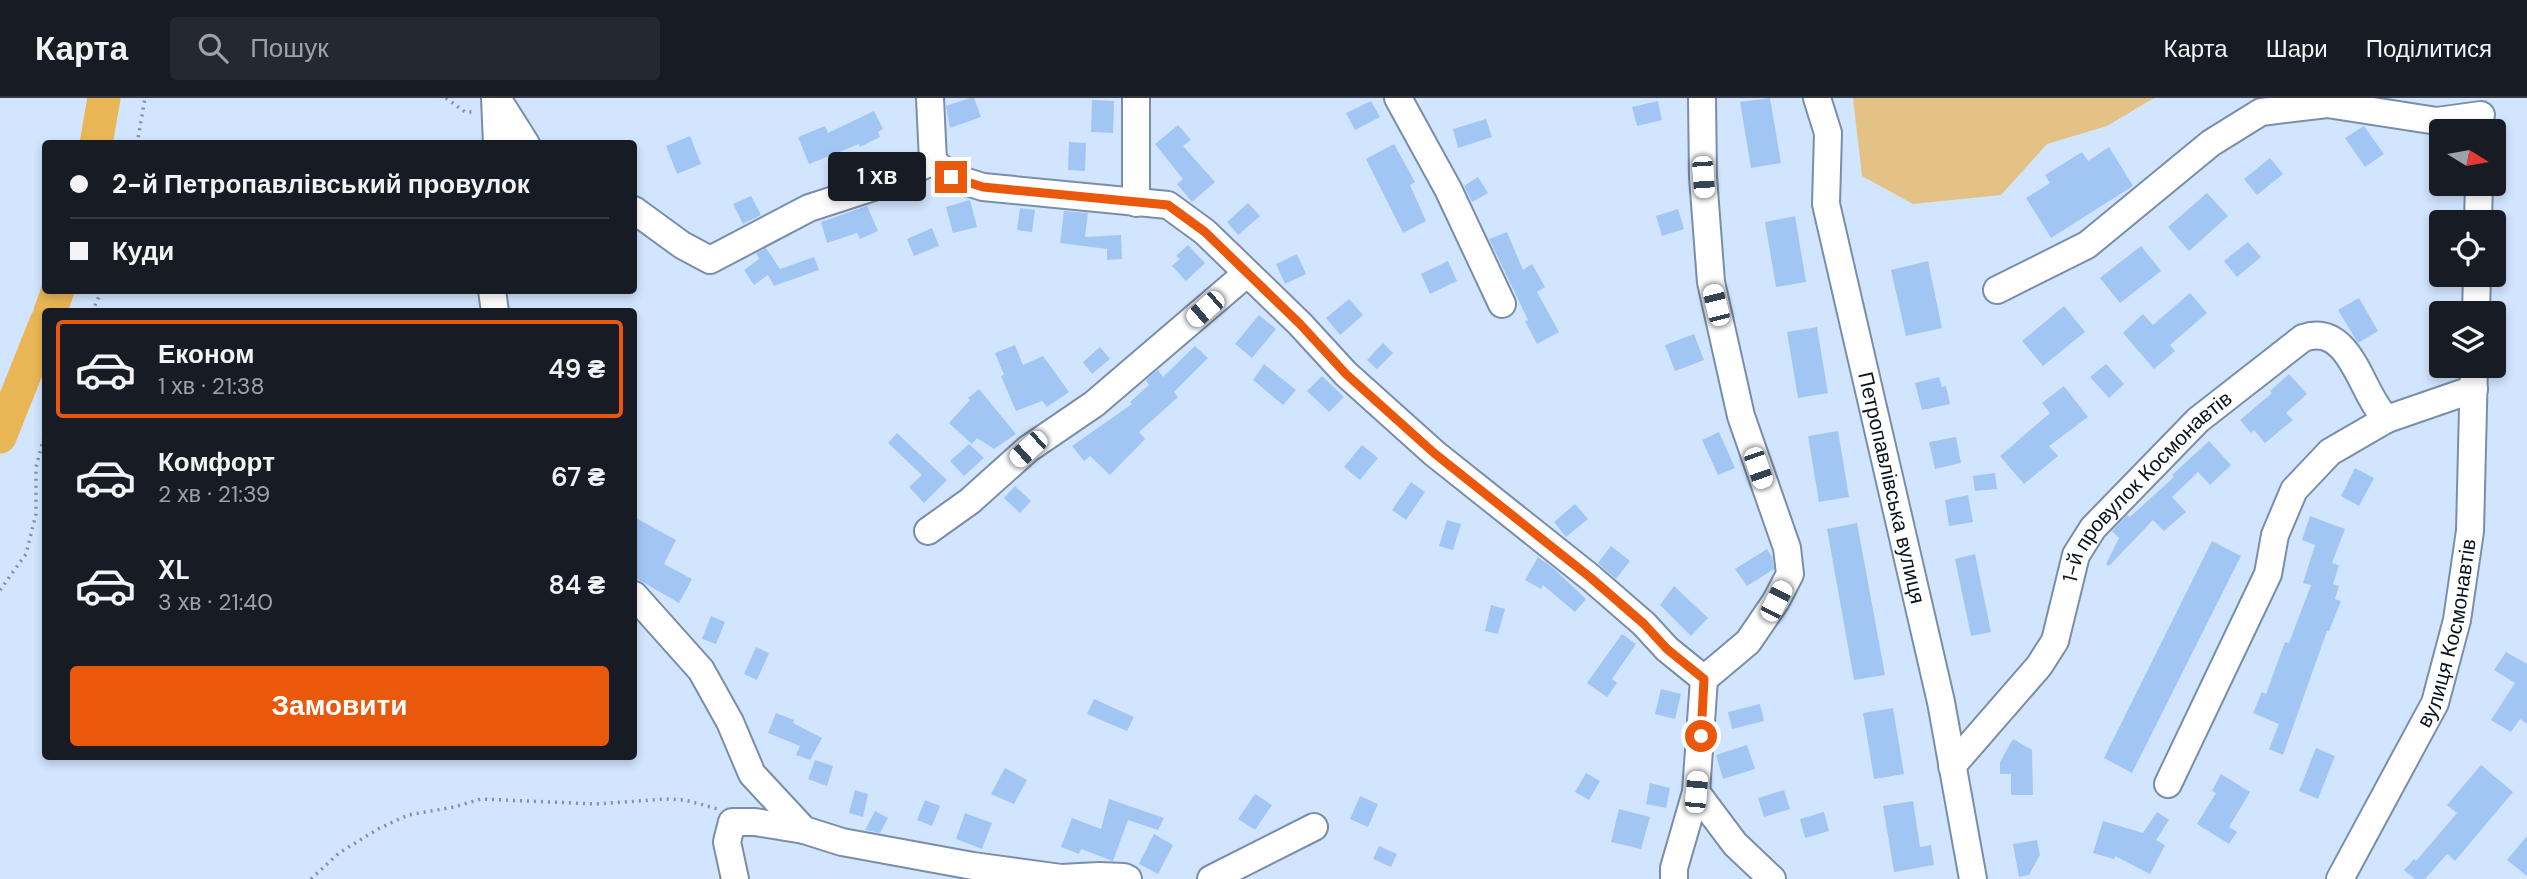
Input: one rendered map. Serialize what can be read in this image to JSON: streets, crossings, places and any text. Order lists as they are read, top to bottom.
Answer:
{
  "streets": {
    "street": ["Петропавлівська вулиця", "1-й провулок Космонавтів", "вулиця Космонавтів"]
  },
  "crossings": [
    ["Петропавлівська вулиця", "1-й провулок Космонавтів"]
  ],
  "north": "right",
  "page": {
    "header": "Карта",
    "search": "Пошук",
    "nav": ["Карта", "Шари", "Поділитися"],
    "banner": ["2-й Петропавлівський провулок", "Куди"],
    "bubble": "1 хв",
    "list": [
      {
        "name": "Економ",
        "note": "1 хв · 21:38",
        "value": "49 ₴"
      },
      {
        "name": "Комфорт",
        "note": "2 хв · 21:39",
        "value": "67 ₴"
      },
      {
        "name": "XL",
        "note": "3 хв · 21:40",
        "value": "84 ₴"
      }
    ],
    "buttons": "Замовити"
  }
}
